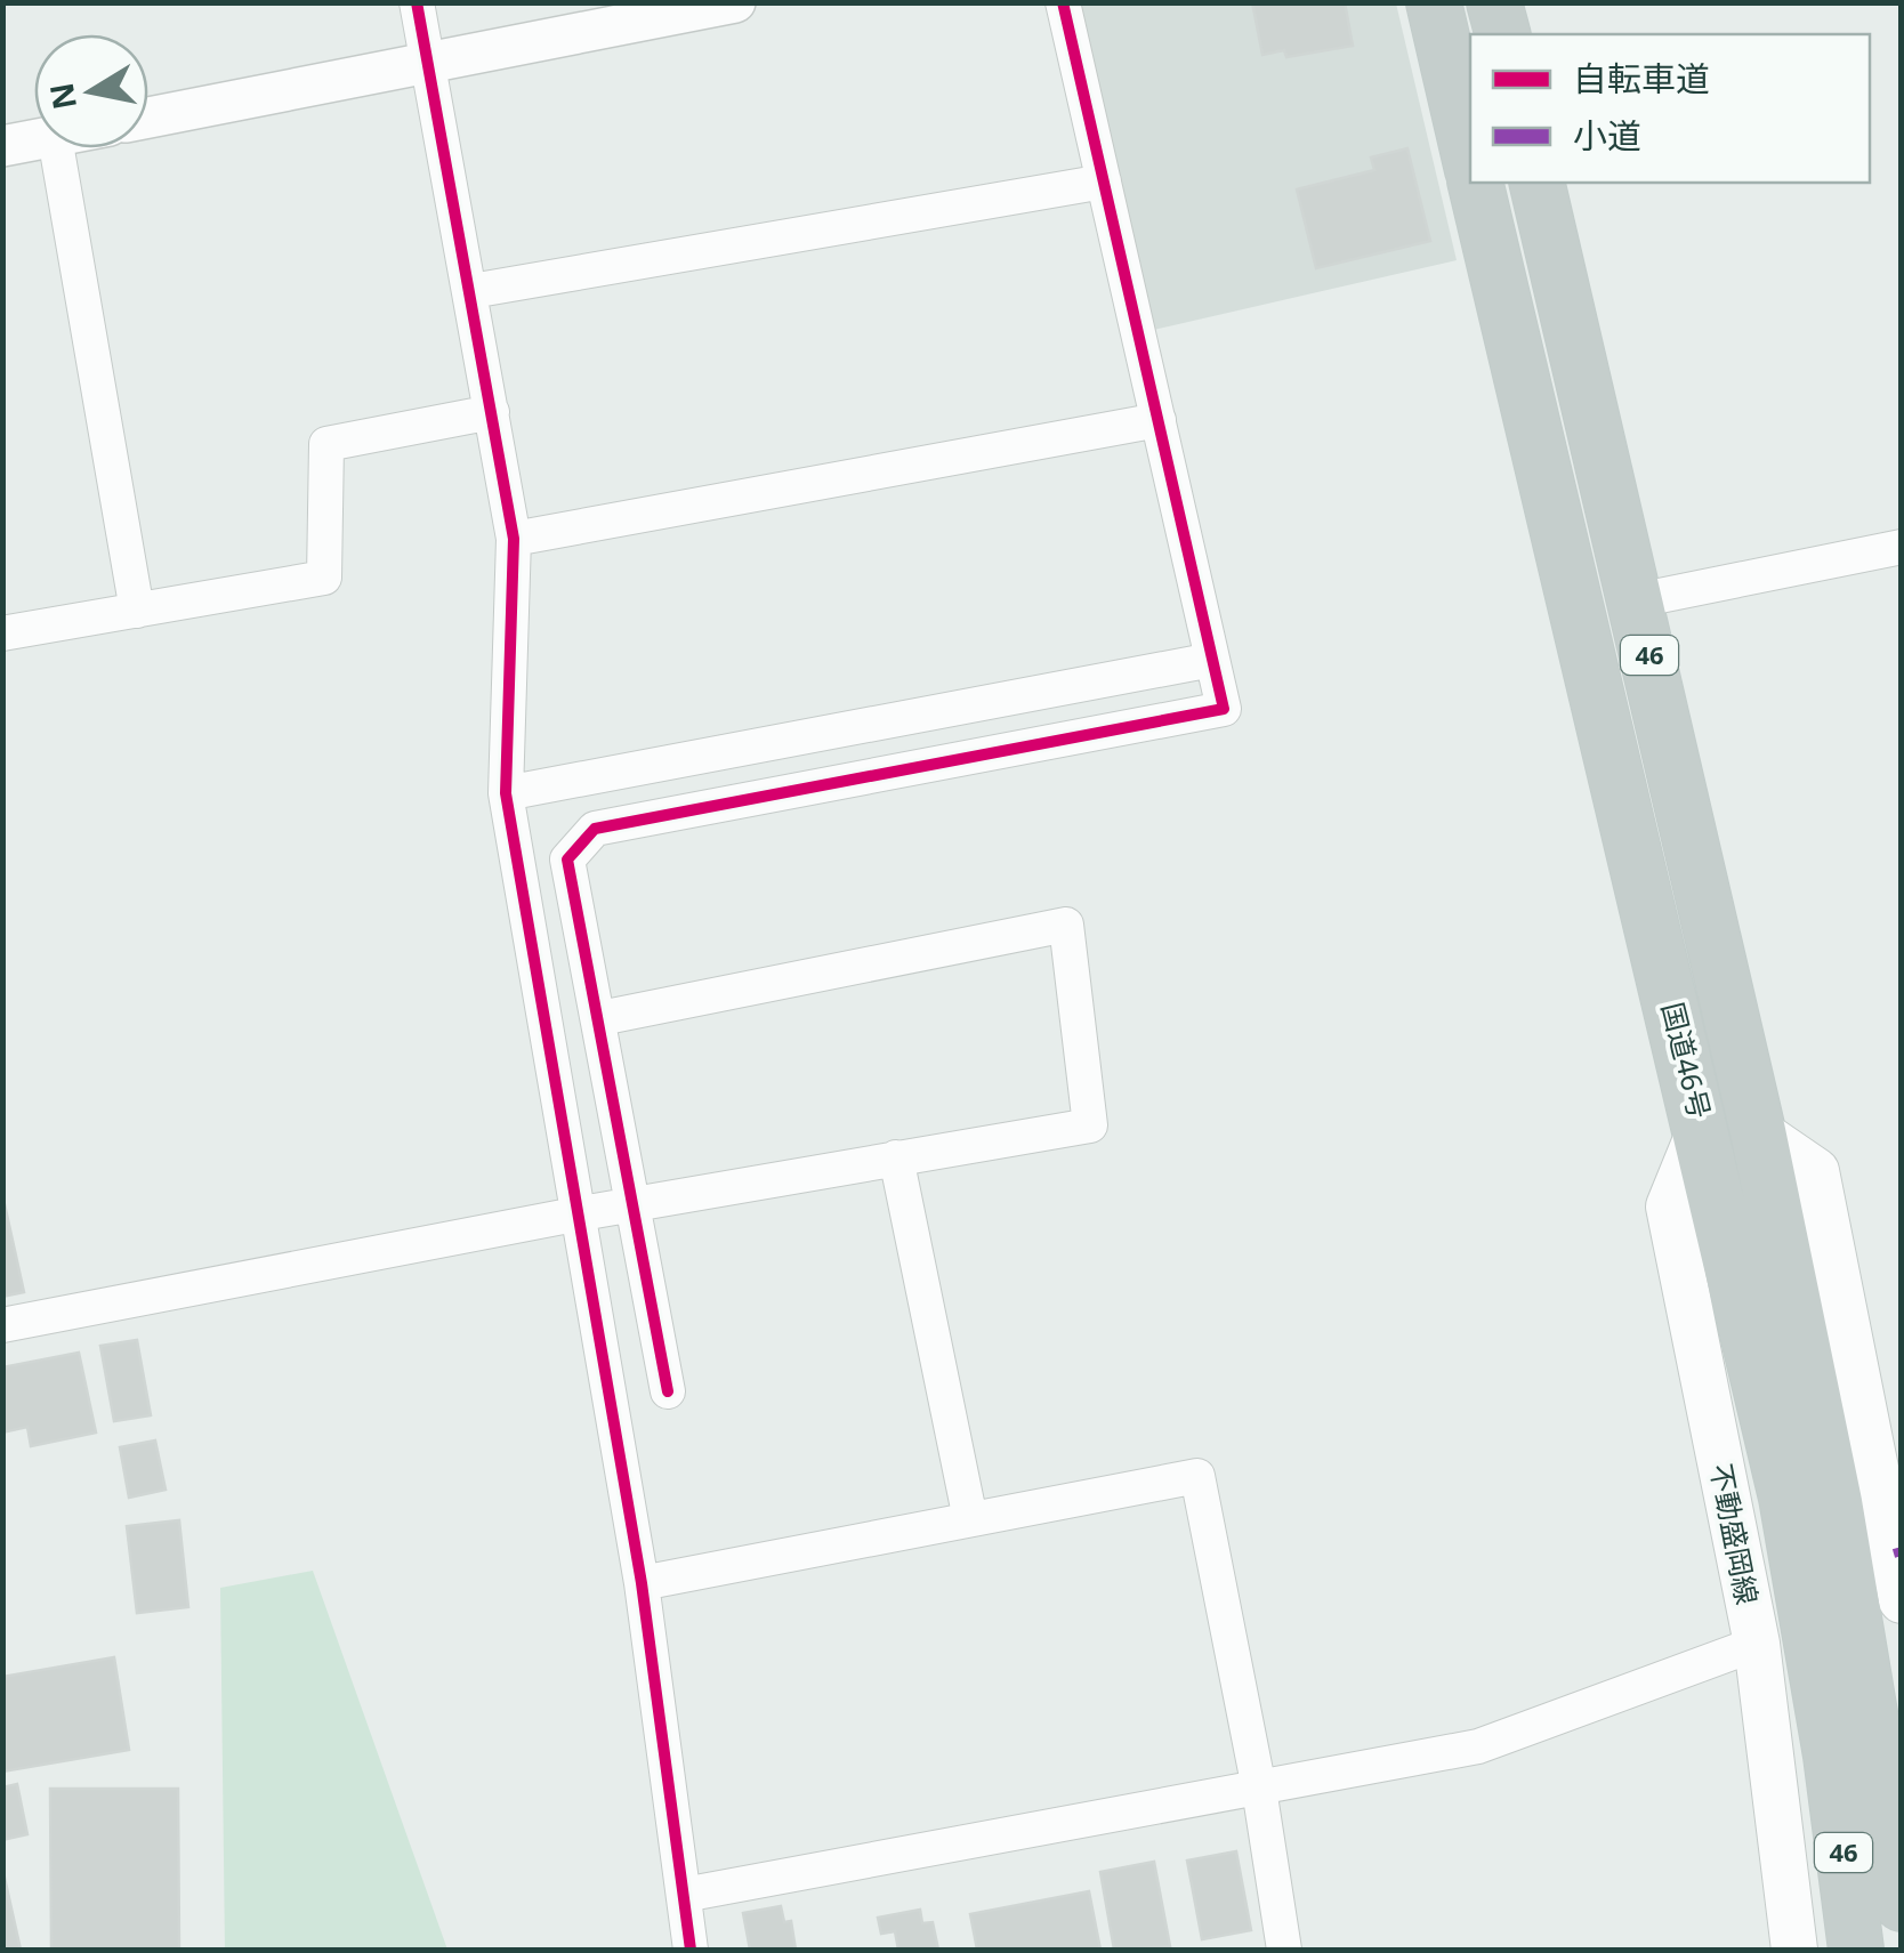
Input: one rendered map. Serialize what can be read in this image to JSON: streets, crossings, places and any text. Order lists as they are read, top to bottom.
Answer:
{
  "streets": {
    "highway": ["46", "国道46号"],
    "main road": ["不動盛岡線"]
  },
  "crossings": [
    ["国道46号", "不動盛岡線"]
  ],
  "legend": ["自転車道", "小道"],
  "north": "left"
}
